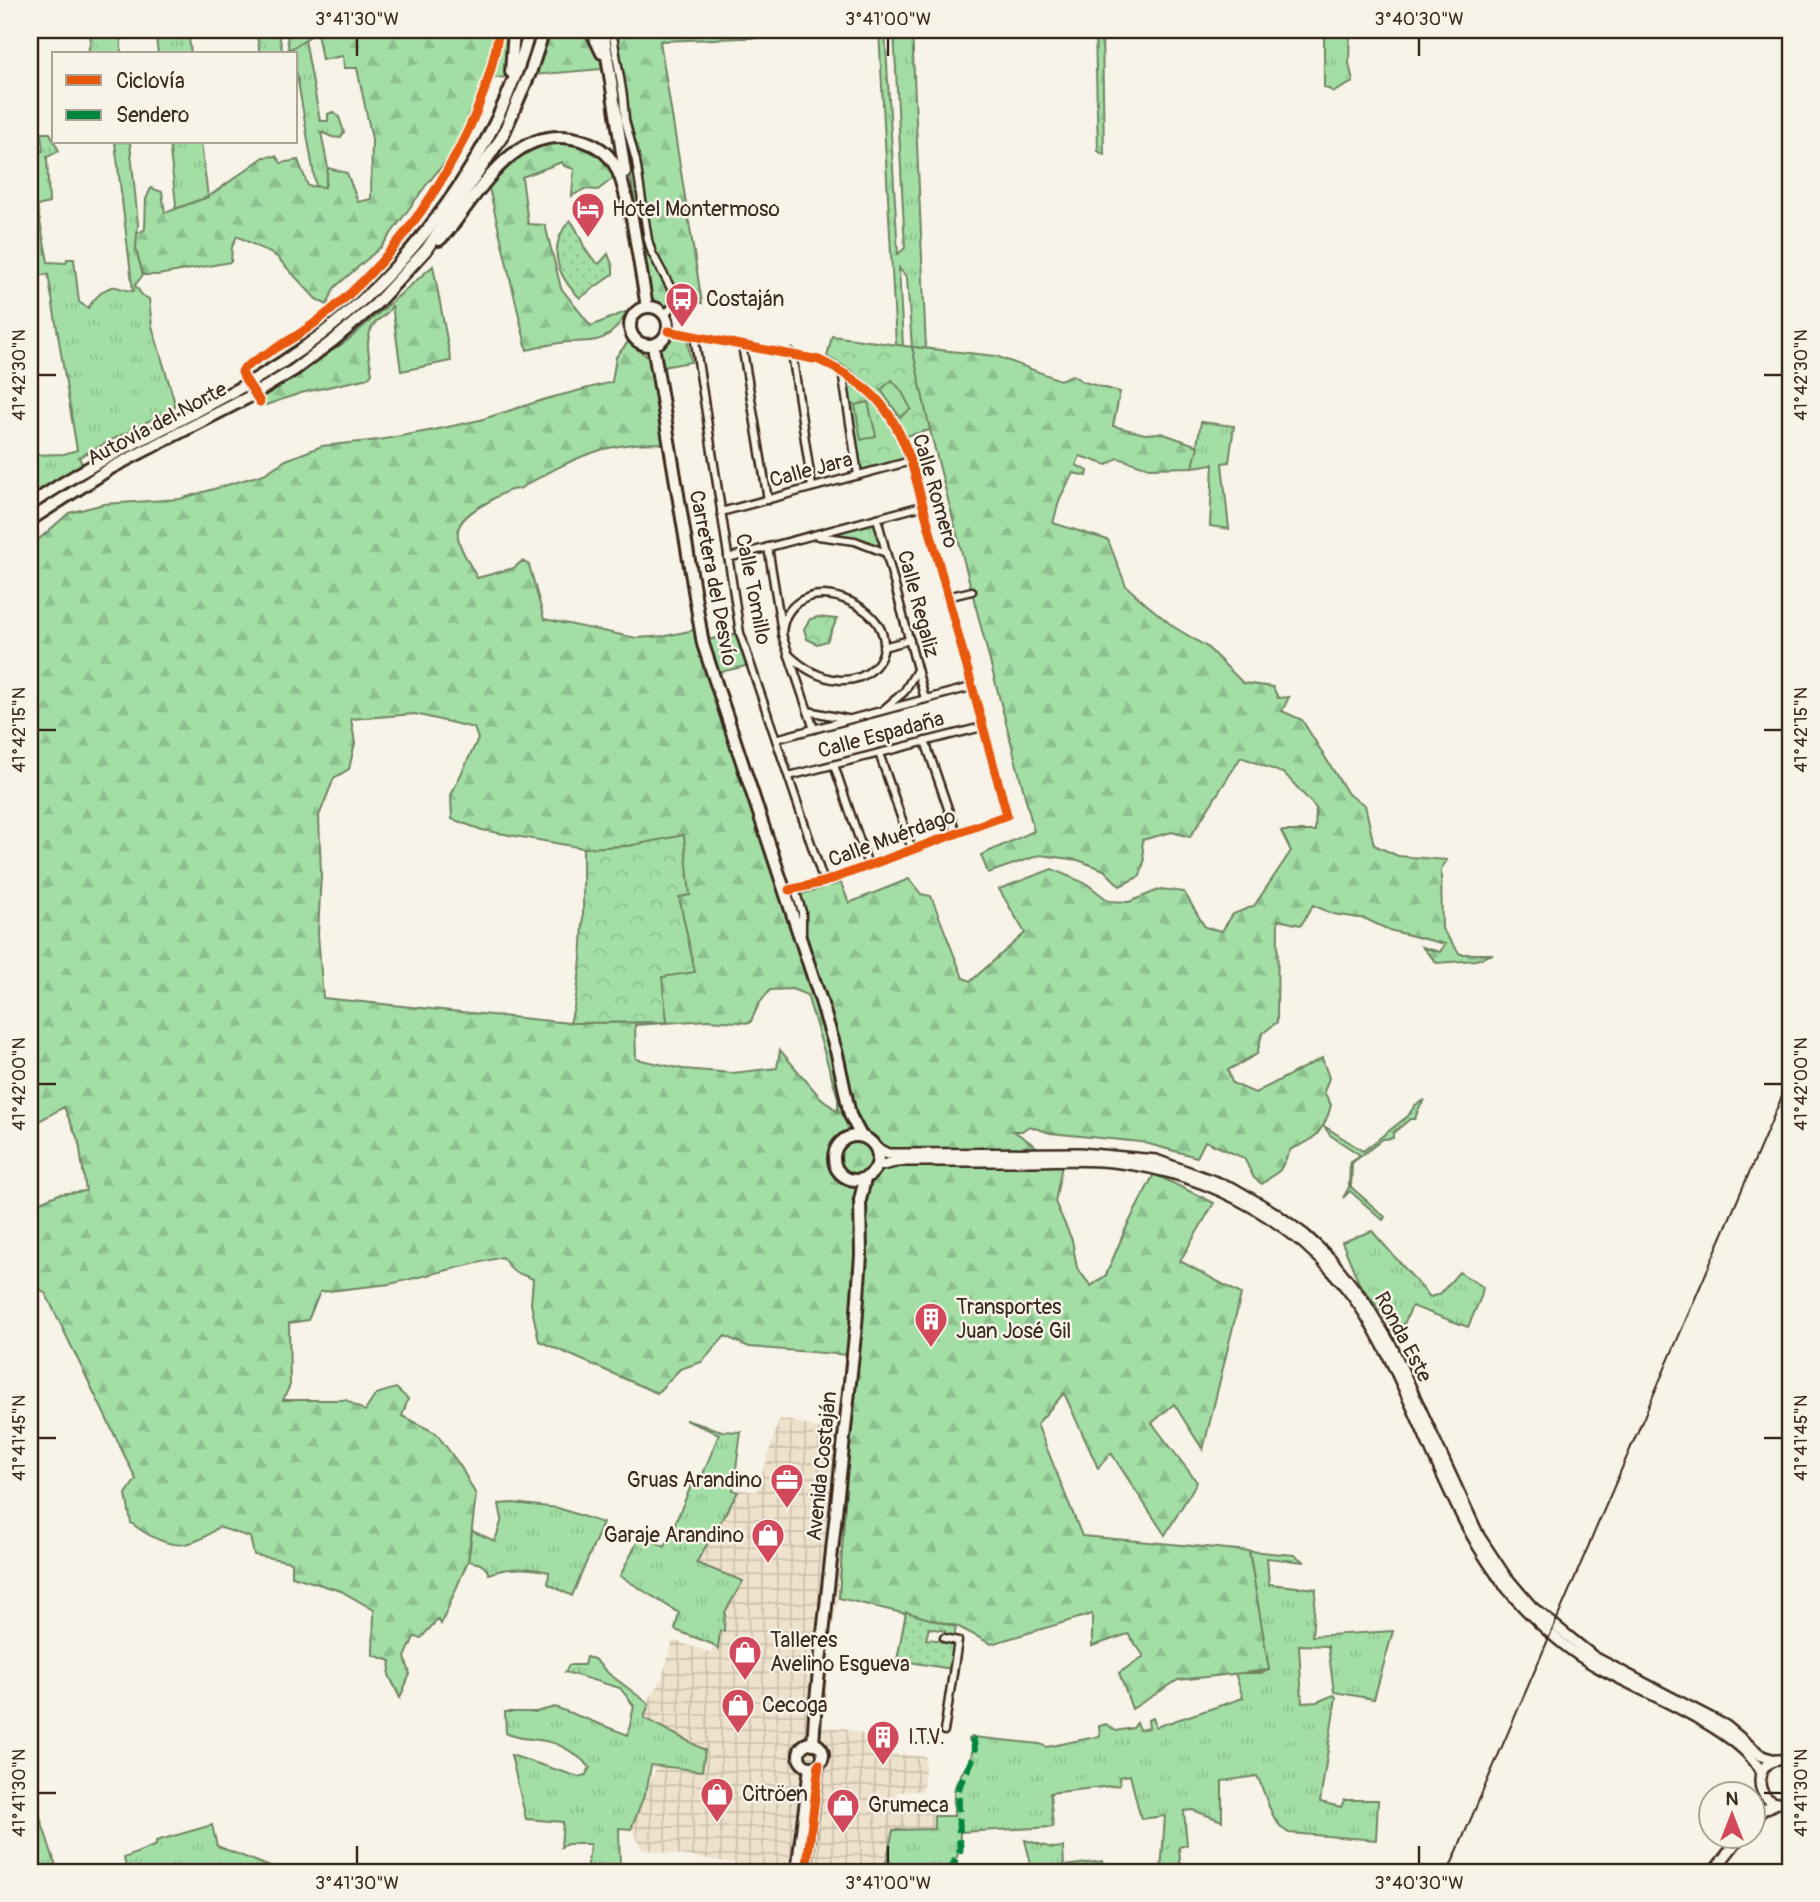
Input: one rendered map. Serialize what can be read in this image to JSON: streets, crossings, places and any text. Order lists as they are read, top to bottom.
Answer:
{
  "streets": {
    "highway": ["Autovía del Norte", "Carretera del Desvío", "Avenida Costaján"],
    "main road": ["Ronda Este"],
    "street": [
      "Calle Jara",
      "Calle Romero",
      "Calle Tomillo",
      "Calle Regaliz",
      "Calle Espadaña",
      "Calle Muérdago"
    ]
  },
  "crossings": [
    ["Calle Jara", "Calle Romero"],
    ["Calle Jara", "Calle Tomillo"],
    ["Calle Romero", "Carretera del Desvío"],
    ["Calle Romero", "Calle Tomillo"],
    ["Calle Romero", "Calle Espadaña"],
    ["Calle Romero", "Calle Muérdago"],
    ["Carretera del Desvío", "Calle Muérdago"],
    ["Carretera del Desvío", "Ronda Este"],
    ["Calle Tomillo", "Calle Espadaña"],
    ["Calle Tomillo", "Calle Muérdago"]
  ],
  "places": {
    "hotel": ["Hotel Montermoso"],
    "bus stop": ["Costaján"],
    "building": ["Transportes Juan José Gil", "I.T.V."],
    "office": ["Gruas Arandino"],
    "shop": [
      "Garaje Arandino",
      "Talleres Avelino Esgueva",
      "Cecoga",
      "Citröen",
      "Grumeca"
    ]
  },
  "legend": ["Ciclovía", "Sendero"],
  "north": "top",
  "coordinates": [
    "3°41'30\"W",
    "3°41'00\"W",
    "3°40'30\"W",
    "41°42'30\"N",
    "41°42'15\"N",
    "41°42'00\"N",
    "41°41'45\"N",
    "41°41'30\"N"
  ]
}
